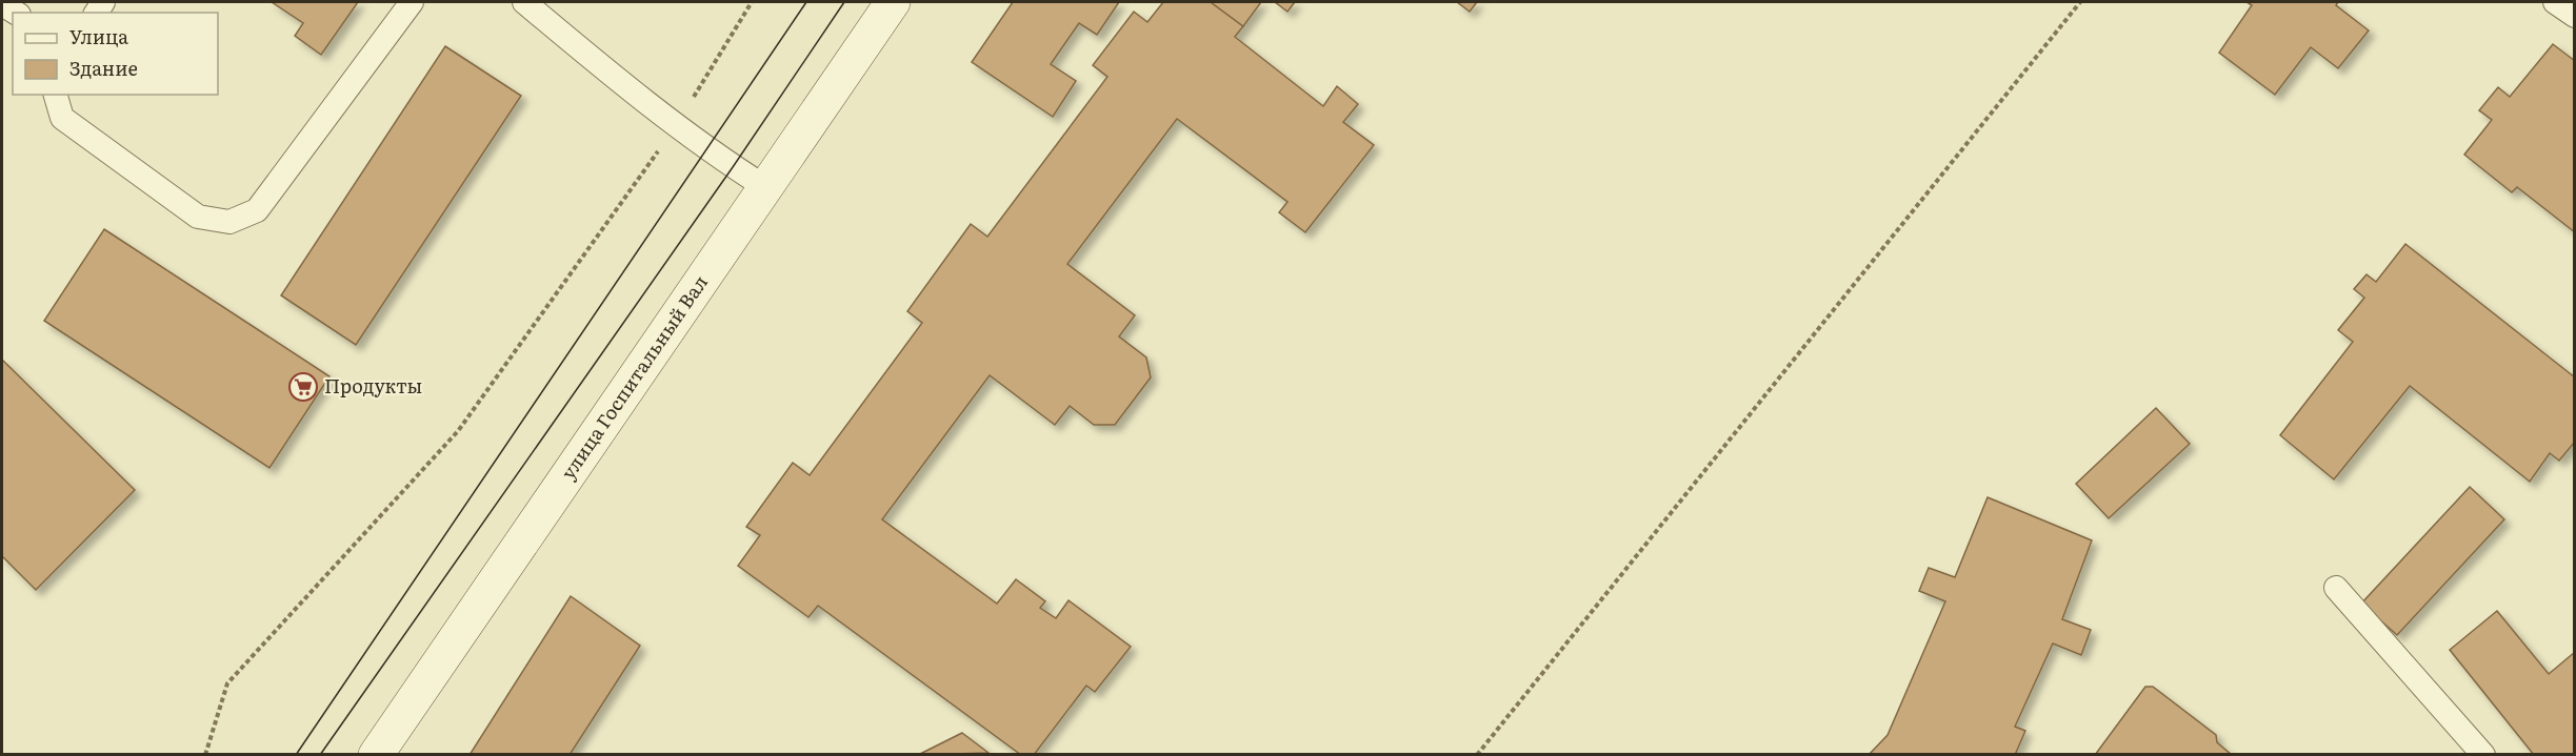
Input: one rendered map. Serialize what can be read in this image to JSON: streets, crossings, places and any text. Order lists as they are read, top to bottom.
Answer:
{
  "streets": {
    "main road": ["улица Госпитальный Вал"]
  },
  "places": {
    "supermarket": ["Продукты"]
  },
  "legend": ["Улица", "Здание"]
}
